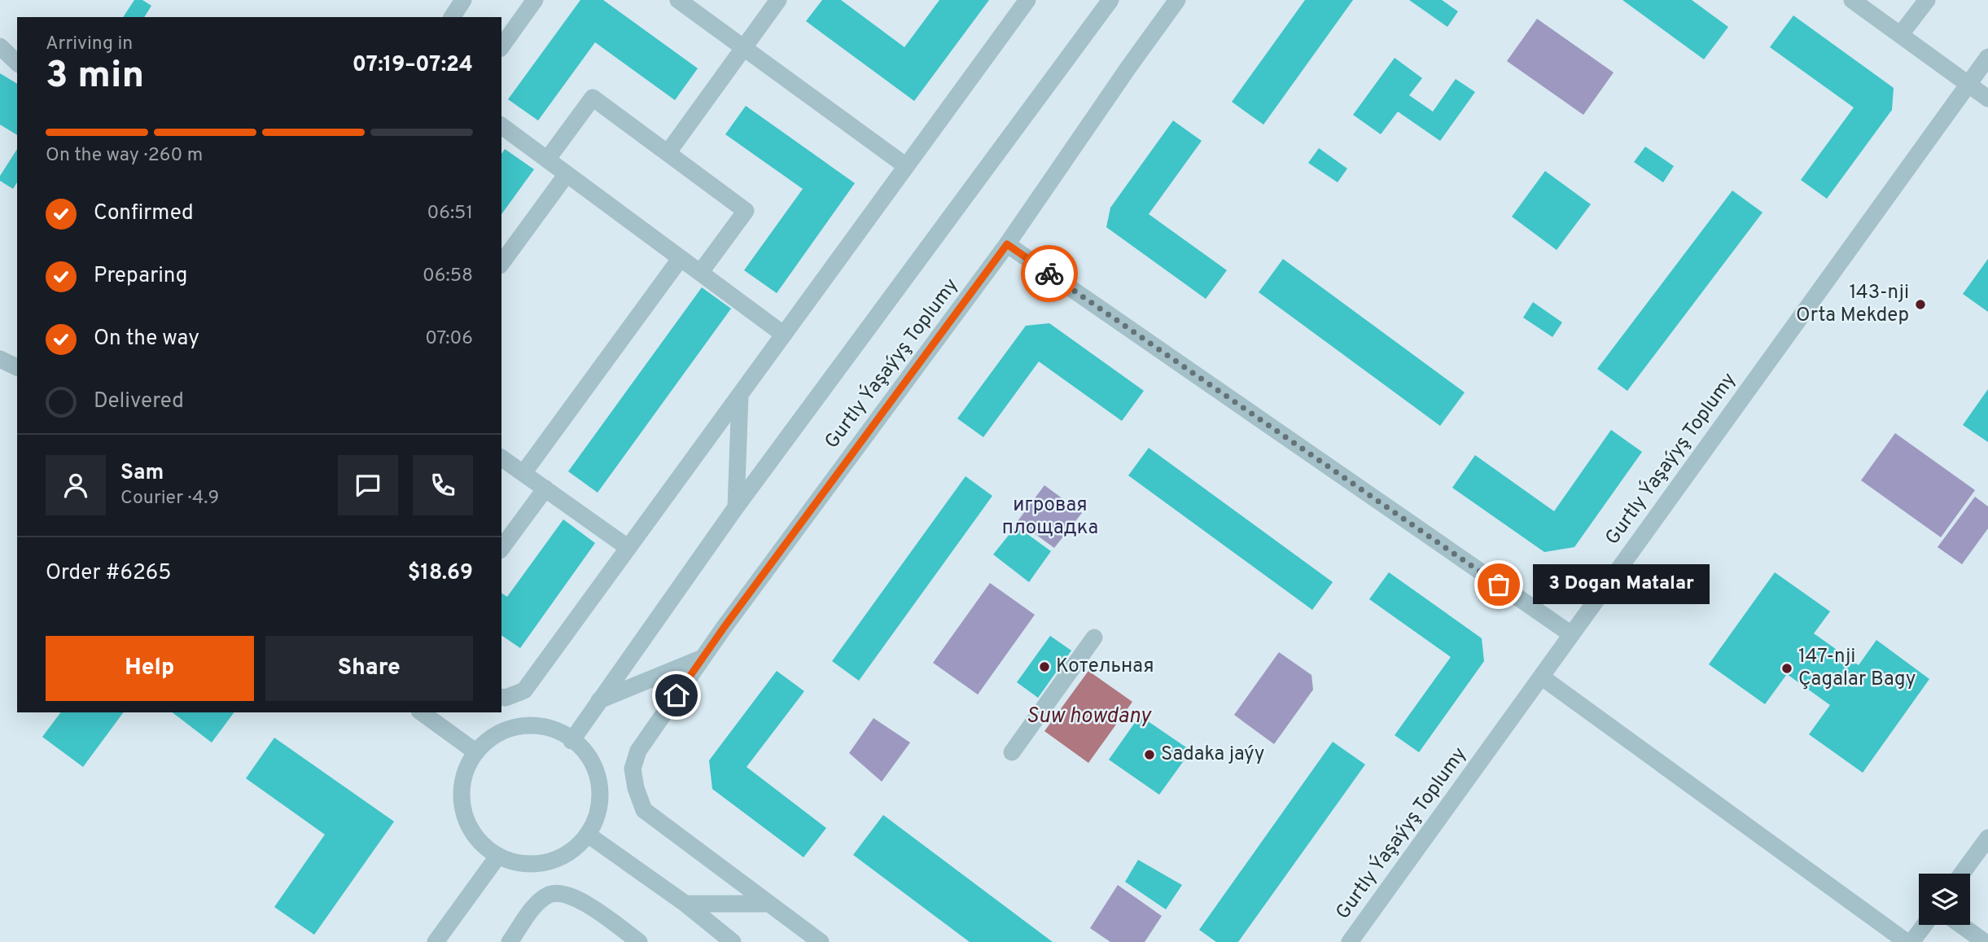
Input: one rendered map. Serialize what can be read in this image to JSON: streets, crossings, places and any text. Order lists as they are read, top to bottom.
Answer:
{
  "streets": {
    "street": ["Gurtly Ýaşaýyş Toplumy"]
  },
  "water": ["Suw howdany"],
  "parks": ["игровая площадка"],
  "places": [
    "143-nji Orta Mekdep",
    "3 Dogan Matalar",
    "Котельная",
    "147-nji Çagalar Bagy",
    "Sadaka jaýy"
  ],
  "page": {
    "heading": ["3 min", "Arriving in", "07:19–07:24"],
    "panel": [
      "Sam",
      "Courier · 4.9",
      "Order #6265",
      "$18.69"
    ],
    "bar": "On the way · 260 m",
    "list": [
      ["Confirmed", "06:51"],
      ["Preparing", "06:58"],
      ["On the way", "07:06"],
      "Delivered"
    ],
    "bubble": "3 Dogan Matalar",
    "buttons": ["Help", "Share"]
  }
}
